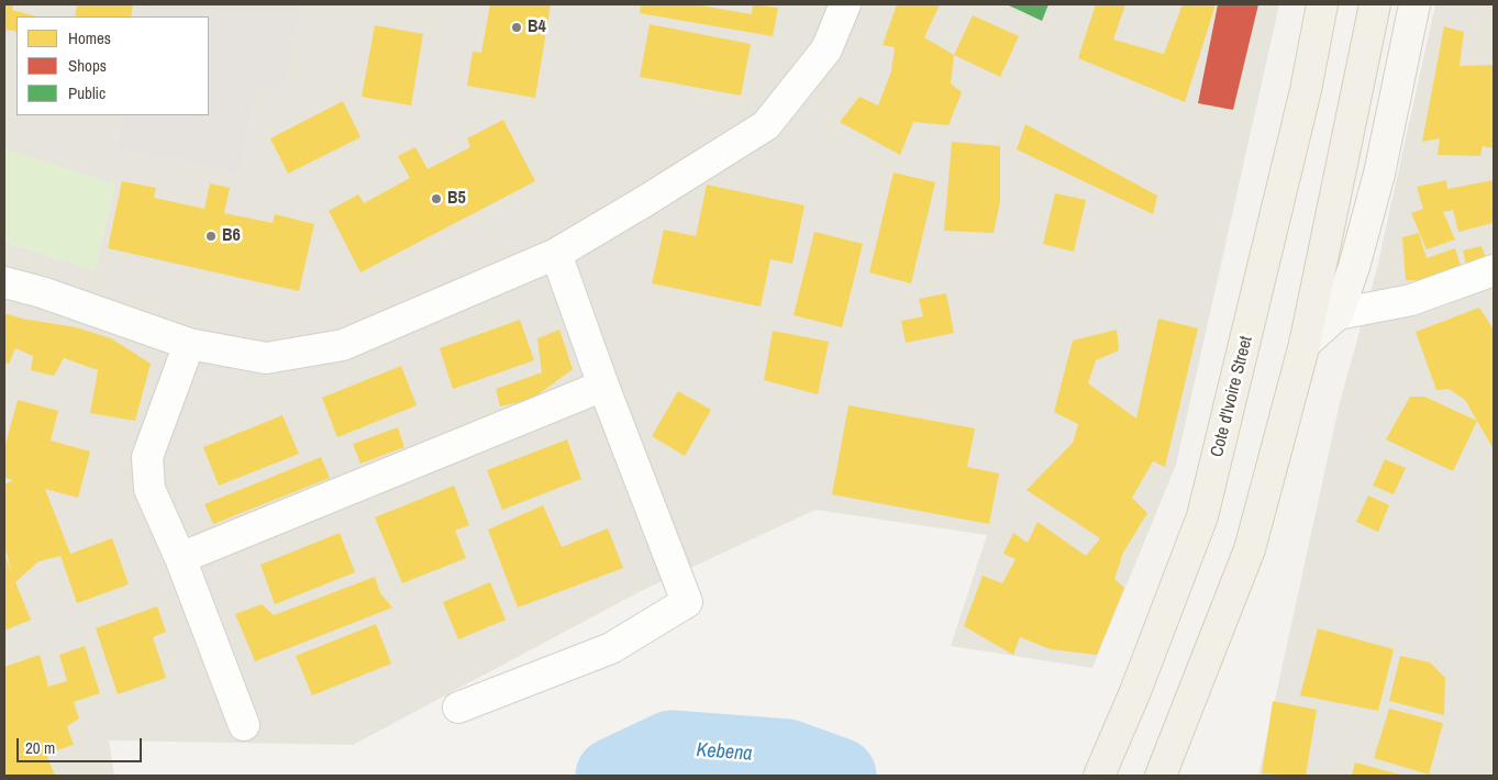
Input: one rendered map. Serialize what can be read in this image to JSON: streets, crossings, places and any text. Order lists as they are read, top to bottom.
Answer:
{
  "streets": {
    "main road": ["Cote d'Ivoire Street"]
  },
  "water": ["Kebena"],
  "places": ["B4", "B5", "B6"],
  "legend": ["Homes", "Shops", "Public"],
  "scale_bar": "20 m"
}
